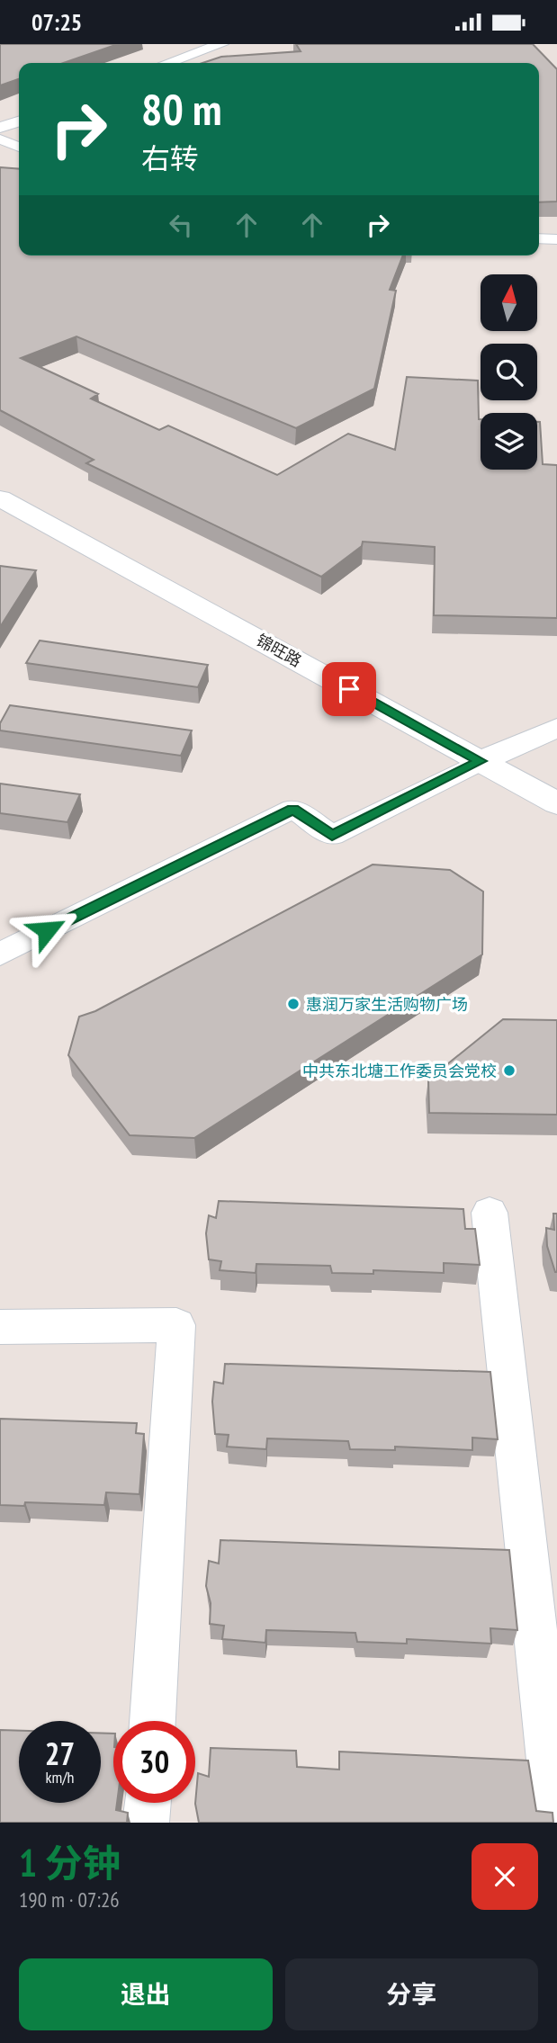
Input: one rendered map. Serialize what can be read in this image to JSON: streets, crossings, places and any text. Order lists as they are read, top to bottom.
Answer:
{
  "streets": {
    "street": ["锦旺路"]
  },
  "places": ["惠润万家生活购物广场", "中共东北塘工作委员会党校"],
  "north": "top",
  "page": {
    "status": "07:25",
    "turn": ["80 m", "右转"],
    "speed": "27 km/h",
    "limit": "30",
    "heading": ["1 分钟", "190 m · 07:26"],
    "buttons": ["退出", "分享"]
  }
}
